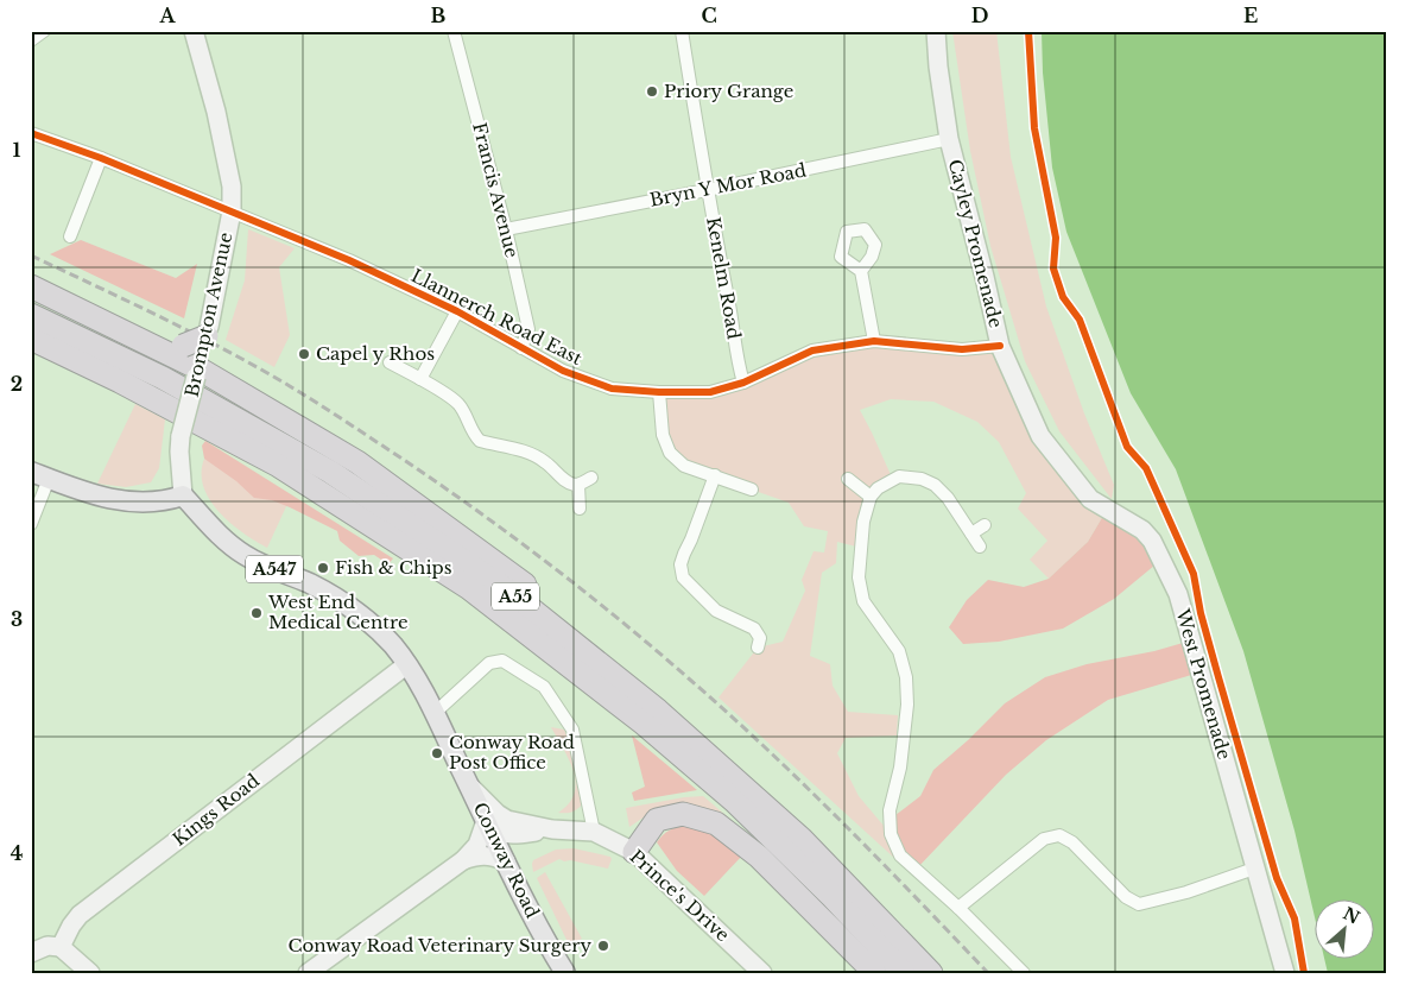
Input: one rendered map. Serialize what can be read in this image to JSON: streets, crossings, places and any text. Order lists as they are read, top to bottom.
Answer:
{
  "streets": {
    "highway": ["A55"],
    "main road": [
      "Cayley Promenade",
      "Brompton Avenue",
      "A547",
      "West Promenade",
      "Kings Road",
      "Conway Road",
      "Prince's Drive"
    ],
    "street": [
      "Bryn Y Mor Road",
      "Francis Avenue",
      "Kenelm Road",
      "Llannerch Road East"
    ]
  },
  "crossings": [
    ["Bryn Y Mor Road", "Francis Avenue"],
    ["Bryn Y Mor Road", "Cayley Promenade"],
    ["Bryn Y Mor Road", "Kenelm Road"],
    ["Francis Avenue", "Llannerch Road East"],
    ["Cayley Promenade", "Llannerch Road East"],
    ["Cayley Promenade", "West Promenade"],
    ["Kenelm Road", "Llannerch Road East"],
    ["Brompton Avenue", "Llannerch Road East"],
    ["Brompton Avenue", "Conway Road"],
    ["Kings Road", "Conway Road"],
    ["Conway Road", "Prince's Drive"]
  ],
  "places": [
    "Priory Grange",
    "Capel y Rhos",
    "Fish & Chips",
    "West End Medical Centre",
    "Conway Road Post Office",
    "Conway Road Veterinary Surgery"
  ],
  "north": "top right",
  "grid": {
    "columns": [
      "A",
      "B",
      "C",
      "D",
      "E"
    ],
    "rows": [
      "1",
      "2",
      "3",
      "4"
    ]
  }
}
